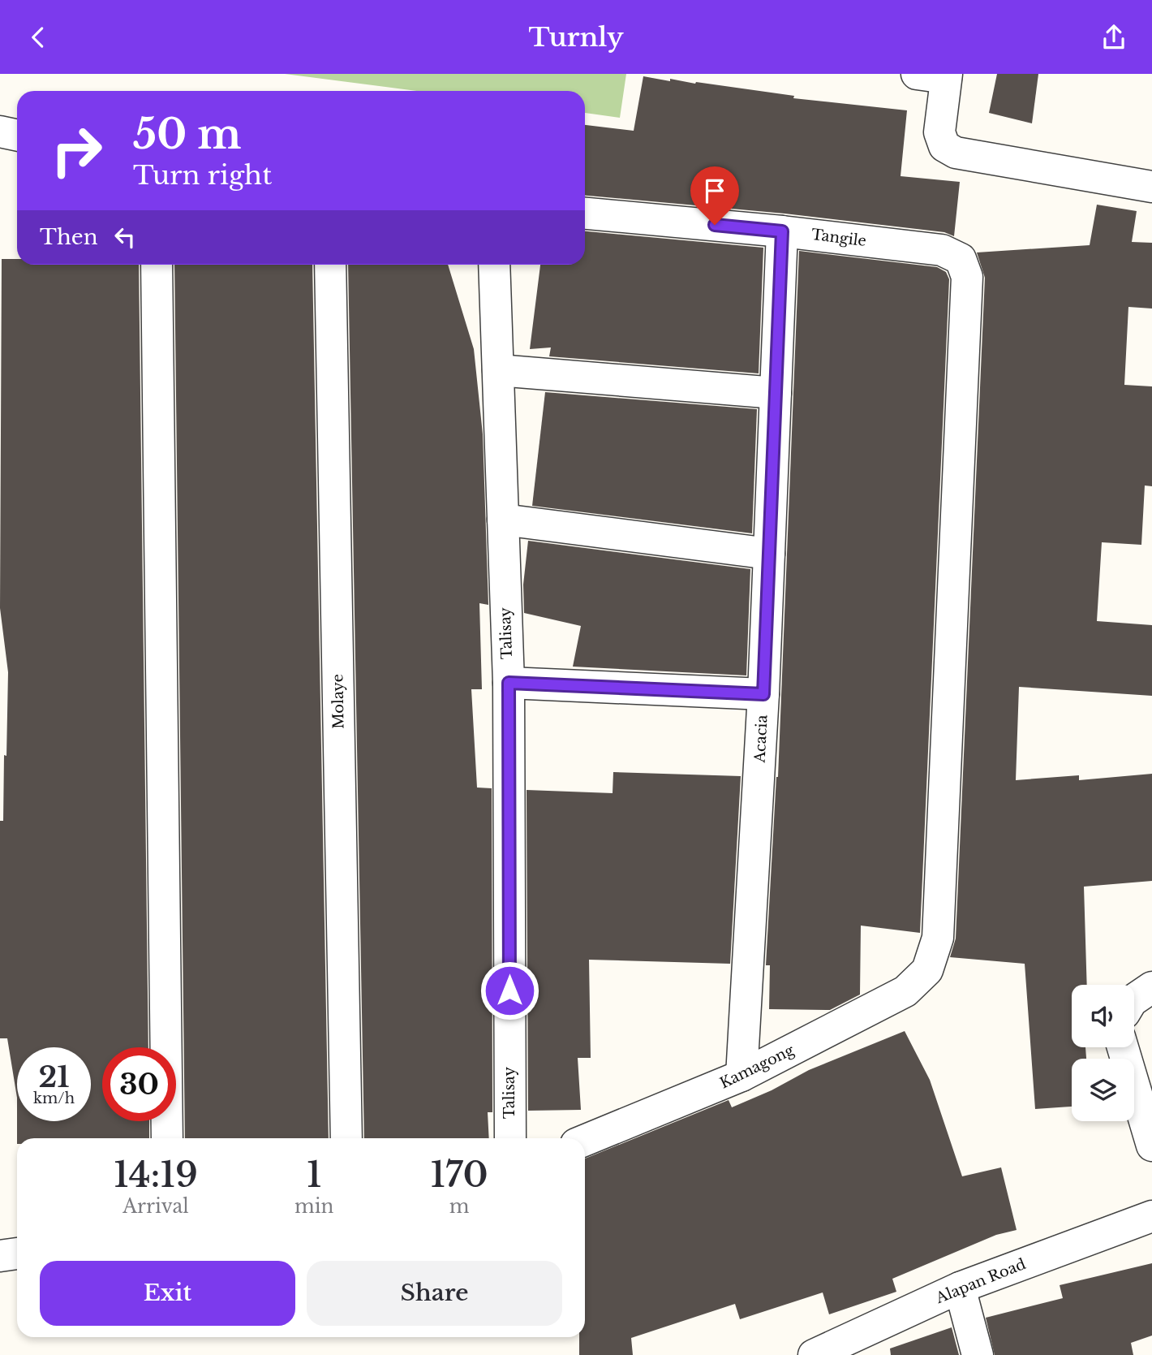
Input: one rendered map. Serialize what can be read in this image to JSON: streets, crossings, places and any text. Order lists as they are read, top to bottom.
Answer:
{
  "streets": {
    "street": [
      "Tangile",
      "Talisay",
      "Molaye",
      "Acacia",
      "Kamagong",
      "Alapan Road"
    ]
  },
  "crossings": [
    ["Tangile", "Acacia"],
    ["Tangile", "Kamagong"],
    ["Acacia", "Kamagong"]
  ],
  "page": {
    "header": "Turnly",
    "turn": ["50 m", "Turn right"],
    "then": "Then",
    "speed": "21 km/h",
    "limit": "30",
    "eta": [
      "14:19",
      "Arrival",
      "1",
      "min",
      "170",
      "m"
    ],
    "buttons": ["Exit", "Share"]
  }
}
